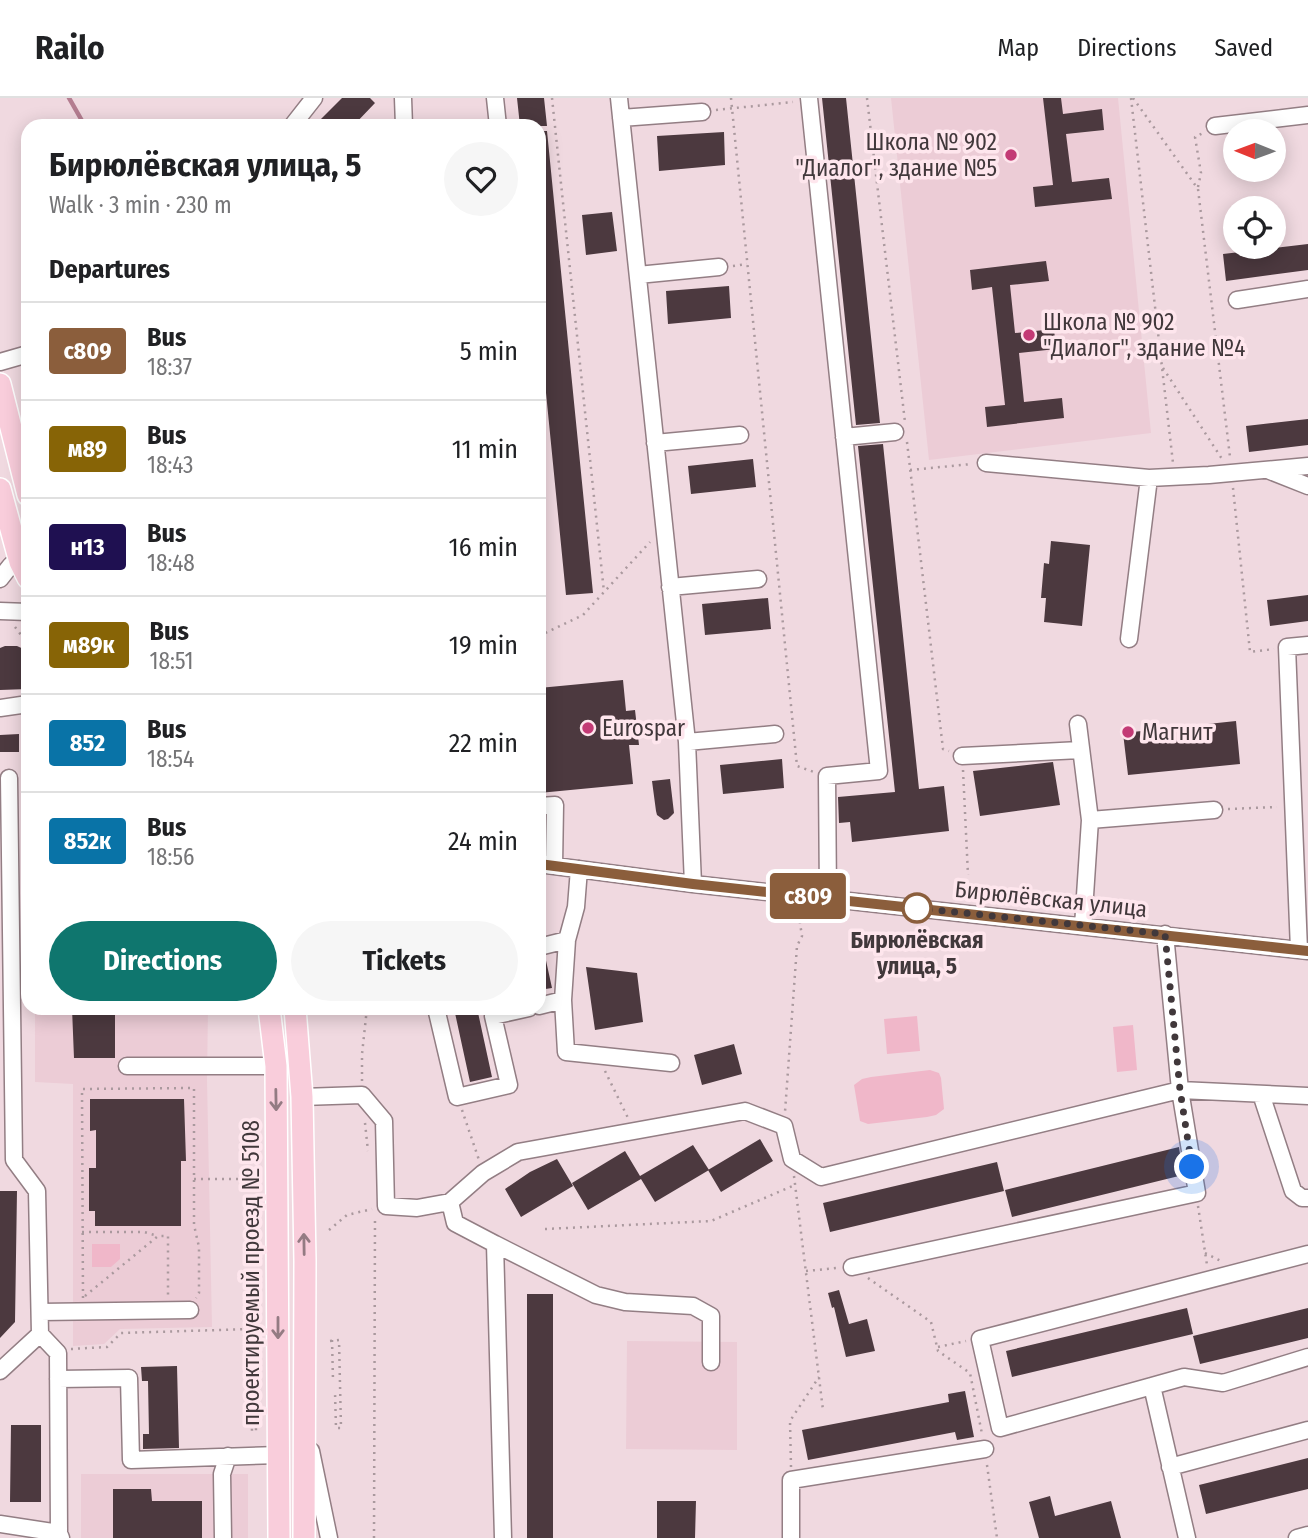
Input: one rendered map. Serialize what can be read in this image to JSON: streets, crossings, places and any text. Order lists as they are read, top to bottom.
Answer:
{
  "streets": {
    "main road": ["проектируемый проезд № 5108"],
    "street": ["Бирюлёвская улица"]
  },
  "places": [
    "Школа № 902 \"Диалог\", здание №5",
    "Школа № 902 \"Диалог\", здание №4",
    "Eurospar",
    "Магнит",
    "Бирюлёвская улица, 5"
  ],
  "lines": ["bus line с809"],
  "north": "left",
  "page": {
    "header": "Railo",
    "nav": ["Map", "Directions", "Saved"],
    "on_map": "с809",
    "heading": [
      ["Бирюлёвская улица, 5", "Walk · 3 min · 230 m"],
      "Departures"
    ],
    "list": [
      {
        "mark": "с809",
        "name": "Bus",
        "note": "18:37",
        "value": "5 min"
      },
      {
        "mark": "м89",
        "name": "Bus",
        "note": "18:43",
        "value": "11 min"
      },
      {
        "mark": "н13",
        "name": "Bus",
        "note": "18:48",
        "value": "16 min"
      },
      {
        "mark": "м89к",
        "name": "Bus",
        "note": "18:51",
        "value": "19 min"
      },
      {
        "mark": "852",
        "name": "Bus",
        "note": "18:54",
        "value": "22 min"
      },
      {
        "mark": "852к",
        "name": "Bus",
        "note": "18:56",
        "value": "24 min"
      }
    ],
    "buttons": ["Directions", "Tickets"]
  }
}
